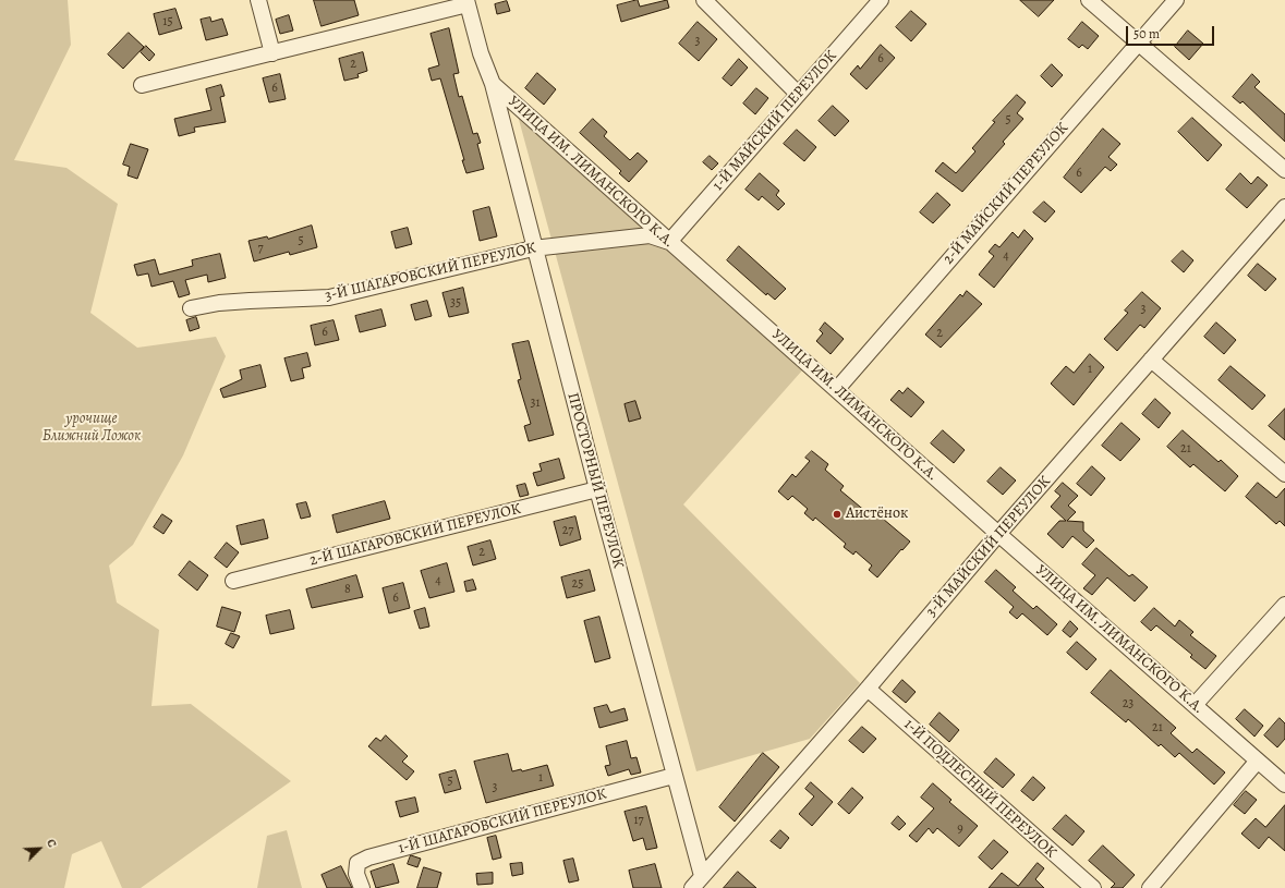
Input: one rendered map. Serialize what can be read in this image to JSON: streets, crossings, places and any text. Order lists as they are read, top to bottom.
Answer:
{
  "streets": {
    "street": [
      "1-Й МАЙСКИЙ ПЕРЕУЛОК",
      "УЛИЦА ИМ. ЛИМАНСКОГО К.А.",
      "2-Й МАЙСКИЙ ПЕРЕУЛОК",
      "3-Й ШАГАРОВСКИЙ ПЕРЕУЛОК",
      "ПРОСТОРНЫЙ ПЕРЕУЛОК",
      "2-Й ШАГАРОВСКИЙ ПЕРЕУЛОК",
      "3-Й МАЙСКИЙ ПЕРЕУЛОК",
      "1-Й ПОДЛЕСНЫЙ ПЕРЕУЛОК",
      "1-Й ШАГАРОВСКИЙ ПЕРЕУЛОК"
    ]
  },
  "crossings": [
    ["1-Й МАЙСКИЙ ПЕРЕУЛОК", "УЛИЦА ИМ. ЛИМАНСКОГО К.А."],
    ["1-Й МАЙСКИЙ ПЕРЕУЛОК", "3-Й ШАГАРОВСКИЙ ПЕРЕУЛОК"],
    ["УЛИЦА ИМ. ЛИМАНСКОГО К.А.", "2-Й МАЙСКИЙ ПЕРЕУЛОК"],
    ["УЛИЦА ИМ. ЛИМАНСКОГО К.А.", "3-Й ШАГАРОВСКИЙ ПЕРЕУЛОК"],
    ["УЛИЦА ИМ. ЛИМАНСКОГО К.А.", "ПРОСТОРНЫЙ ПЕРЕУЛОК"],
    ["УЛИЦА ИМ. ЛИМАНСКОГО К.А.", "3-Й МАЙСКИЙ ПЕРЕУЛОК"],
    ["3-Й ШАГАРОВСКИЙ ПЕРЕУЛОК", "ПРОСТОРНЫЙ ПЕРЕУЛОК"],
    ["ПРОСТОРНЫЙ ПЕРЕУЛОК", "2-Й ШАГАРОВСКИЙ ПЕРЕУЛОК"],
    ["ПРОСТОРНЫЙ ПЕРЕУЛОК", "3-Й МАЙСКИЙ ПЕРЕУЛОК"],
    ["ПРОСТОРНЫЙ ПЕРЕУЛОК", "1-Й ШАГАРОВСКИЙ ПЕРЕУЛОК"],
    ["3-Й МАЙСКИЙ ПЕРЕУЛОК", "1-Й ПОДЛЕСНЫЙ ПЕРЕУЛОК"]
  ],
  "parks": ["урочище Ближний Ложок"],
  "places": ["Аистёнок"],
  "house_numbers": [
    "15",
    "3",
    "6",
    "2",
    "6",
    "5",
    "6",
    "5",
    "7",
    "4",
    "35",
    "3",
    "6",
    "2",
    "1",
    "31",
    "21",
    "27",
    "2",
    "4",
    "25",
    "8",
    "6",
    "23",
    "21",
    "1",
    "5",
    "3",
    "17",
    "9"
  ],
  "scale_bar": "50 m",
  "north": "top right"
}
